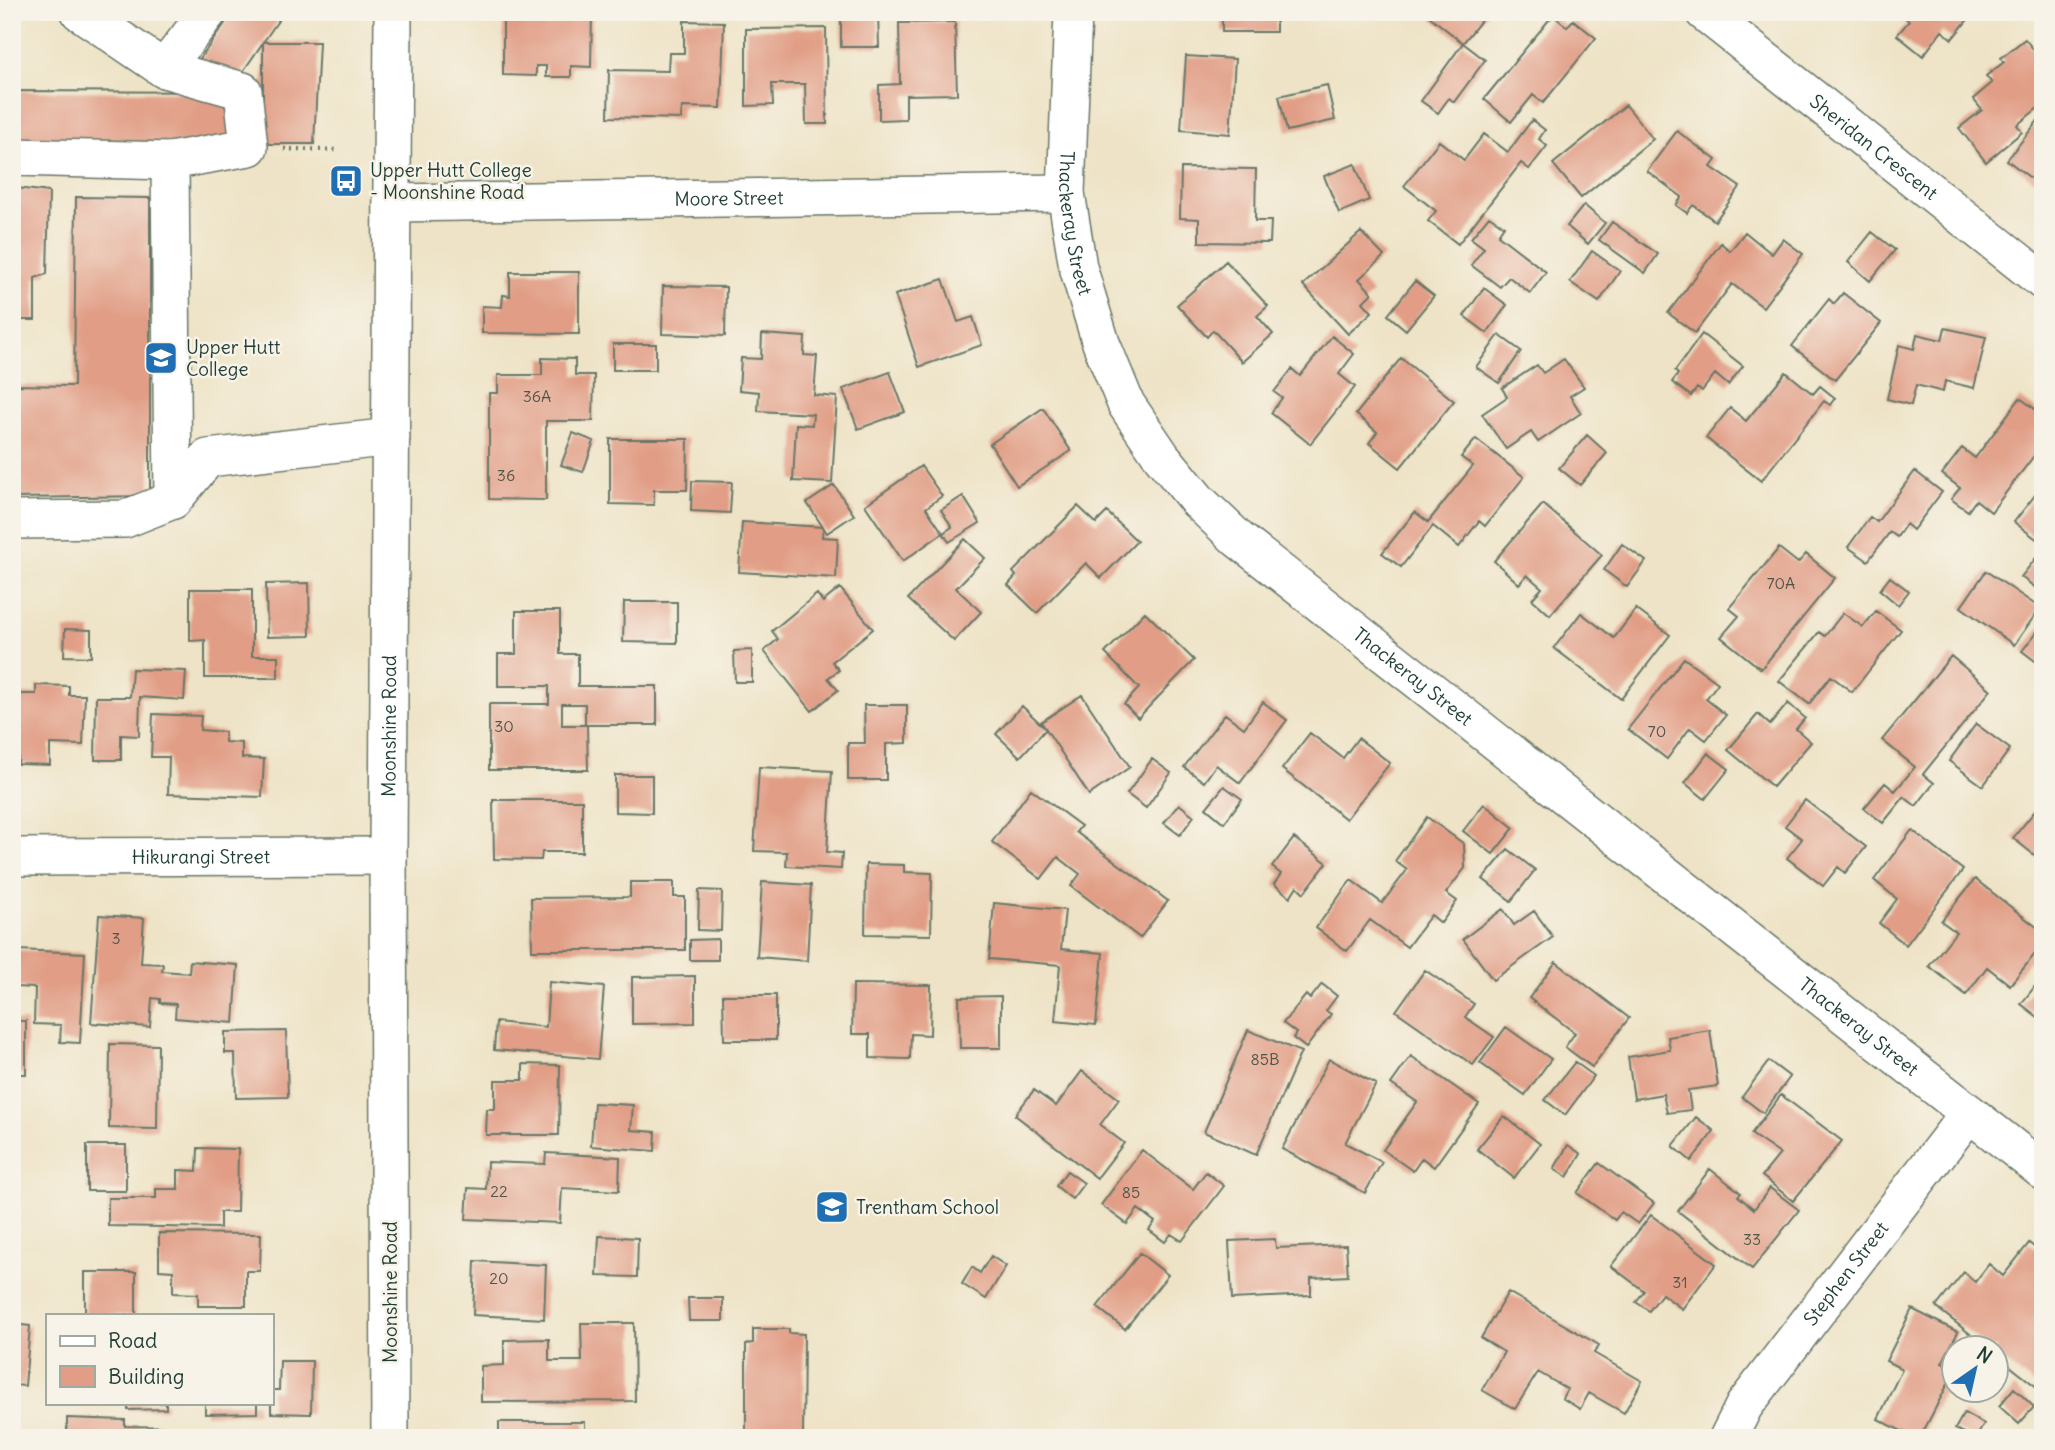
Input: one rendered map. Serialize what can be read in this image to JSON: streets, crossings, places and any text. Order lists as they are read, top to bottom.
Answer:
{
  "streets": {
    "street": [
      "Sheridan Crescent",
      "Moore Street",
      "Thackeray Street",
      "Moonshine Road",
      "Hikurangi Street",
      "Stephen Street"
    ]
  },
  "crossings": [
    ["Moore Street", "Thackeray Street"],
    ["Moore Street", "Moonshine Road"],
    ["Thackeray Street", "Stephen Street"],
    ["Moonshine Road", "Hikurangi Street"]
  ],
  "places": {
    "bus stop": ["Upper Hutt College - Moonshine Road"],
    "school or university": ["Upper Hutt College", "Trentham School"]
  },
  "house_numbers": [
    "36A",
    "36",
    "70A",
    "30",
    "70",
    "3",
    "85B",
    "22",
    "85",
    "33",
    "20",
    "31"
  ],
  "legend": ["Road", "Building"],
  "north": "top right"
}
